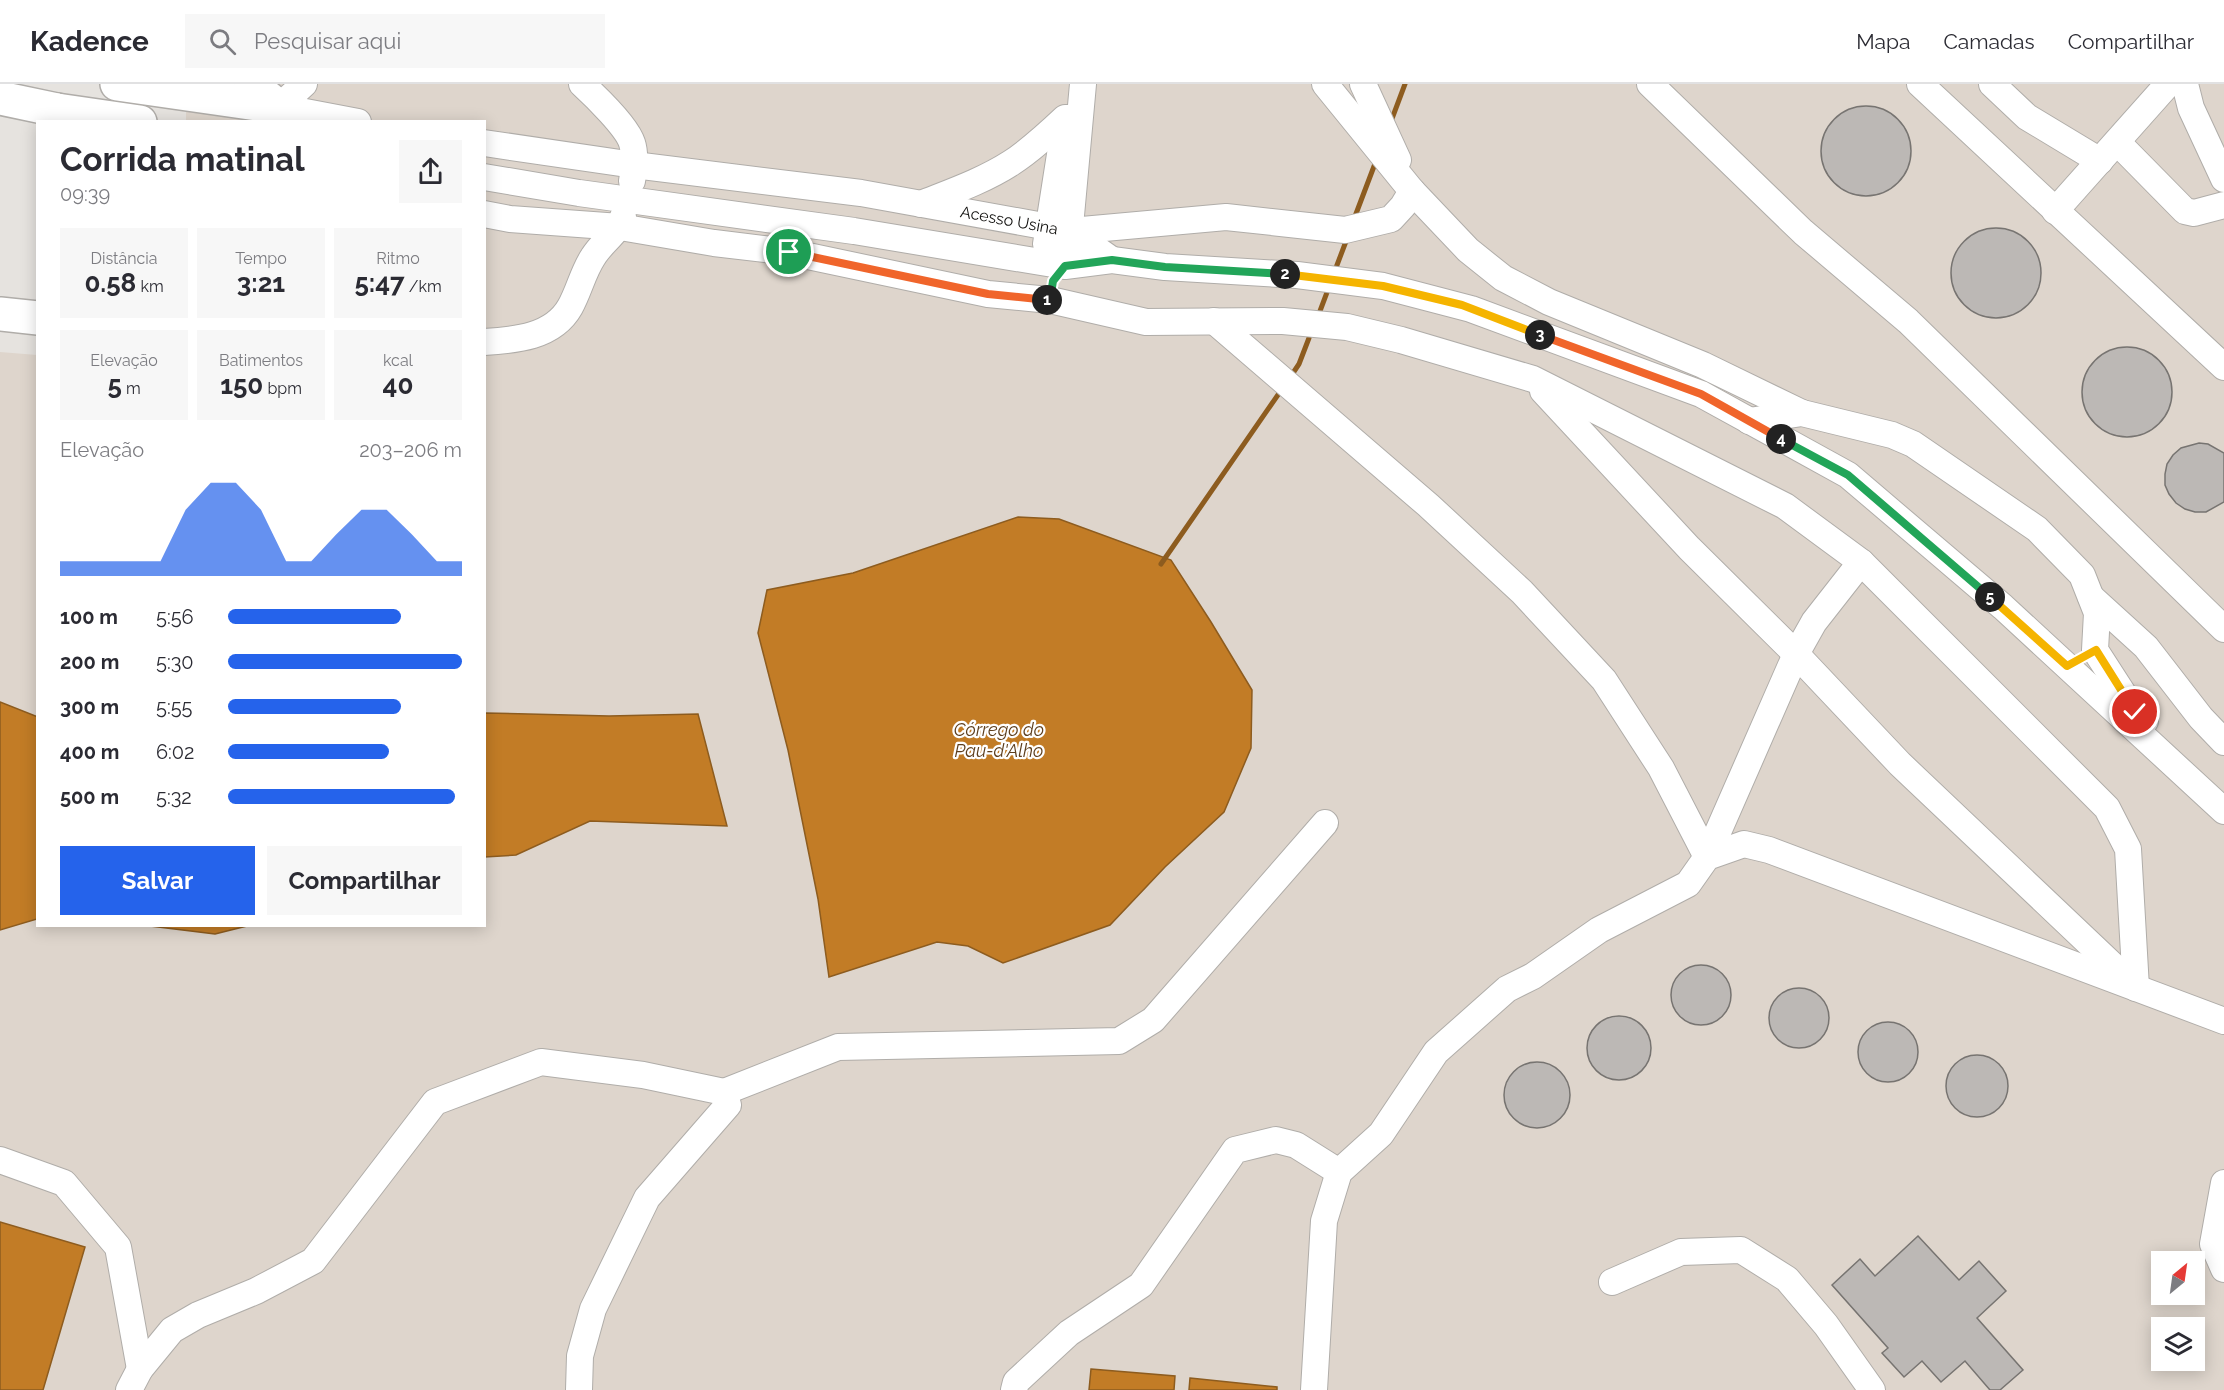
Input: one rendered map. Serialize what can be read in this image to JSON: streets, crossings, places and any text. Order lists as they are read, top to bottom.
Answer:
{
  "streets": {
    "street": ["Acesso Usina"]
  },
  "water": ["Córrego do Pau-d'Alho"],
  "north": "top right",
  "page": {
    "header": "Kadence",
    "search": "Pesquisar aqui",
    "nav": ["Mapa", "Camadas", "Compartilhar"],
    "heading": ["Corrida matinal", "09:39"],
    "stats": [
      ["Distância", "0.58 km"],
      ["Tempo", "3:21"],
      ["Ritmo", "5:47 /km"],
      ["Elevação", "5 m"],
      ["Batimentos", "150 bpm"],
      ["kcal", "40"]
    ],
    "pins": [
      "2",
      "1",
      "3",
      "4",
      "5"
    ],
    "chart": ["Elevação", "203–206 m"],
    "list": [
      {
        "name": "100 m",
        "note": "5:56"
      },
      {
        "name": "200 m",
        "note": "5:30"
      },
      {
        "name": "300 m",
        "note": "5:55"
      },
      {
        "name": "400 m",
        "note": "6:02"
      },
      {
        "name": "500 m",
        "note": "5:32"
      }
    ],
    "buttons": ["Salvar", "Compartilhar"]
  }
}
